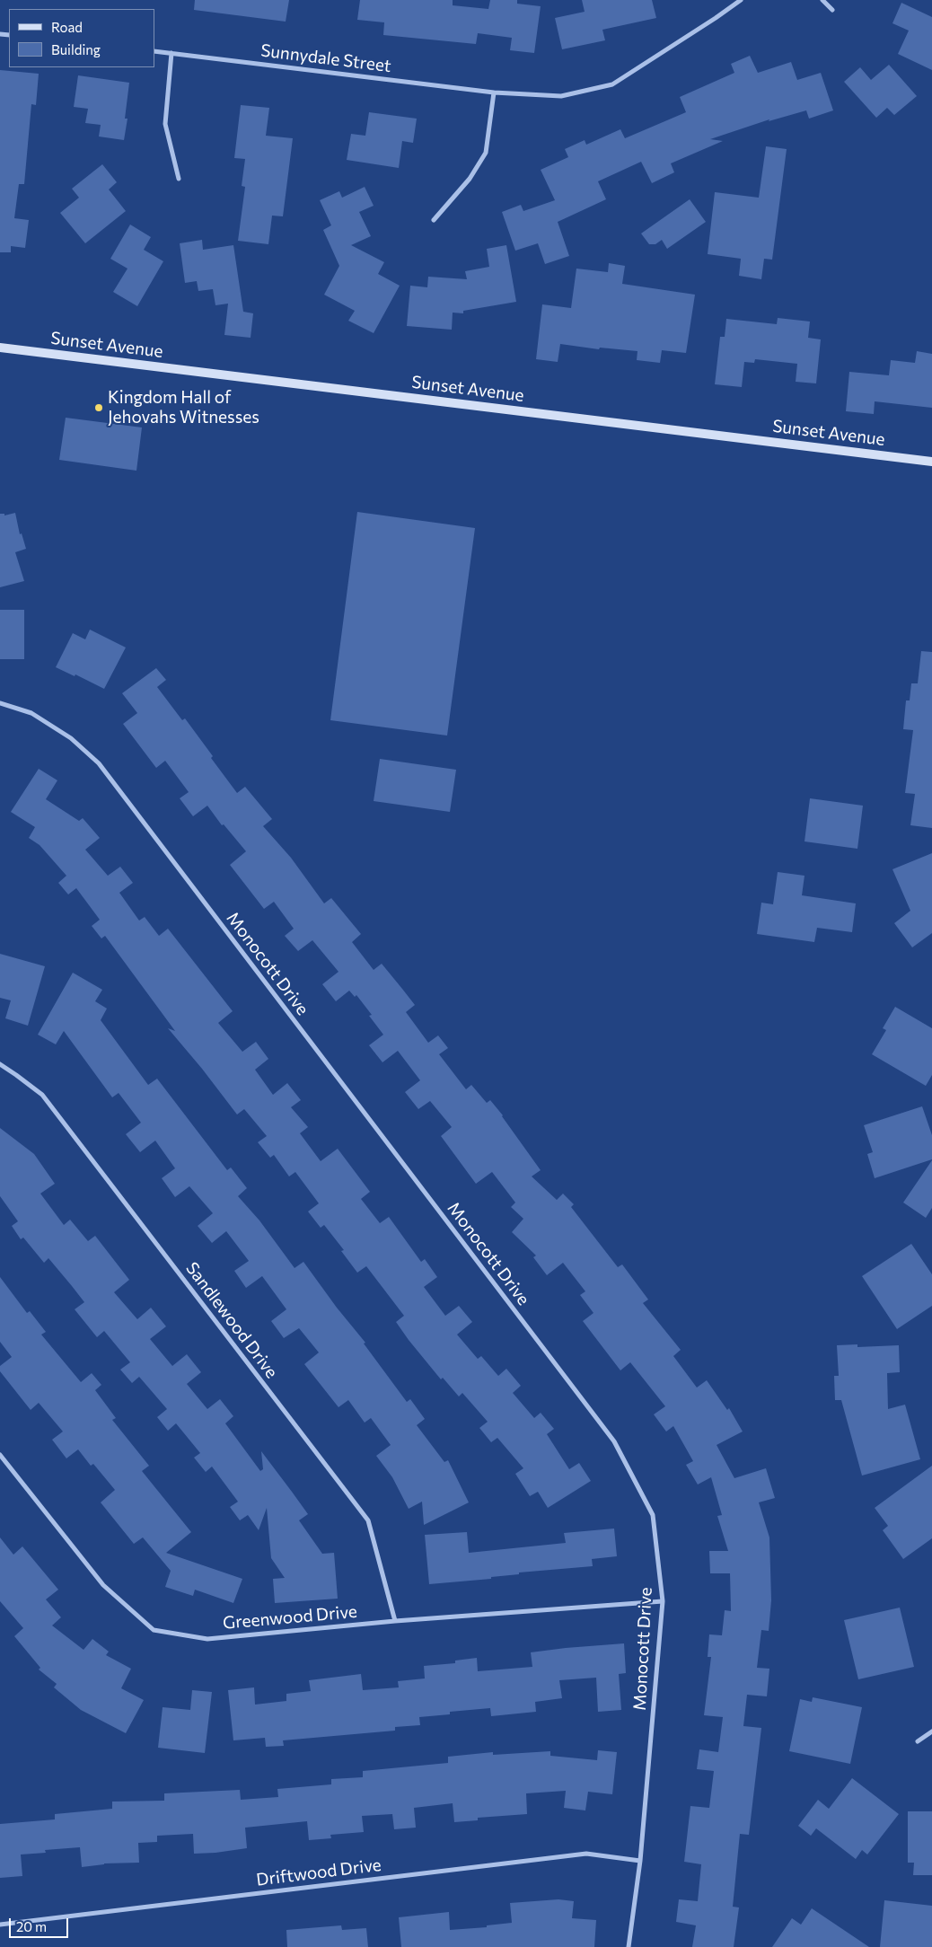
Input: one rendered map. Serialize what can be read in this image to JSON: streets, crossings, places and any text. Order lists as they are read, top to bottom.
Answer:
{
  "streets": {
    "main road": ["Sunset Avenue"],
    "street": [
      "Sunnydale Street",
      "Monocott Drive",
      "Sandlewood Drive",
      "Greenwood Drive",
      "Driftwood Drive"
    ]
  },
  "crossings": [
    ["Monocott Drive", "Greenwood Drive"],
    ["Monocott Drive", "Driftwood Drive"],
    ["Sandlewood Drive", "Greenwood Drive"]
  ],
  "places": ["Kingdom Hall of Jehovahs Witnesses"],
  "legend": ["Road", "Building"],
  "scale_bar": "20 m"
}
